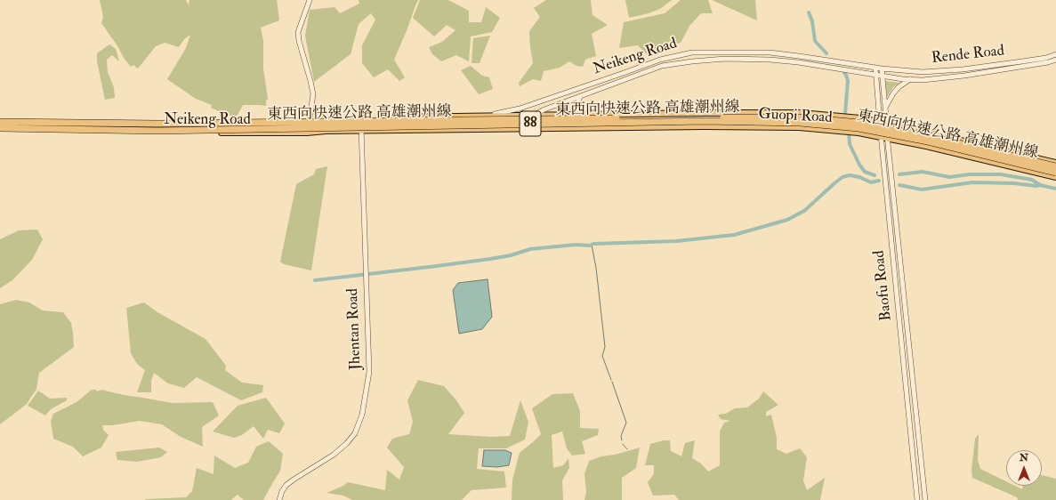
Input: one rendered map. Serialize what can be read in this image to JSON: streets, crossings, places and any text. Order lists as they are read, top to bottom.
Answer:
{
  "streets": {
    "highway": ["東西向快速公路 高雄潮州線", "88"],
    "main road": ["Neikeng Road", "Guopi Road"],
    "street": ["Rende Road", "Baofu Road", "Jhentan Road"]
  },
  "crossings": [
    ["Rende Road", "Neikeng Road"],
    ["Rende Road", "Baofu Road"],
    ["Neikeng Road", "Guopi Road"],
    ["Neikeng Road", "Baofu Road"],
    ["Neikeng Road", "Jhentan Road"],
    ["Guopi Road", "Baofu Road"]
  ],
  "north": "top"
}
